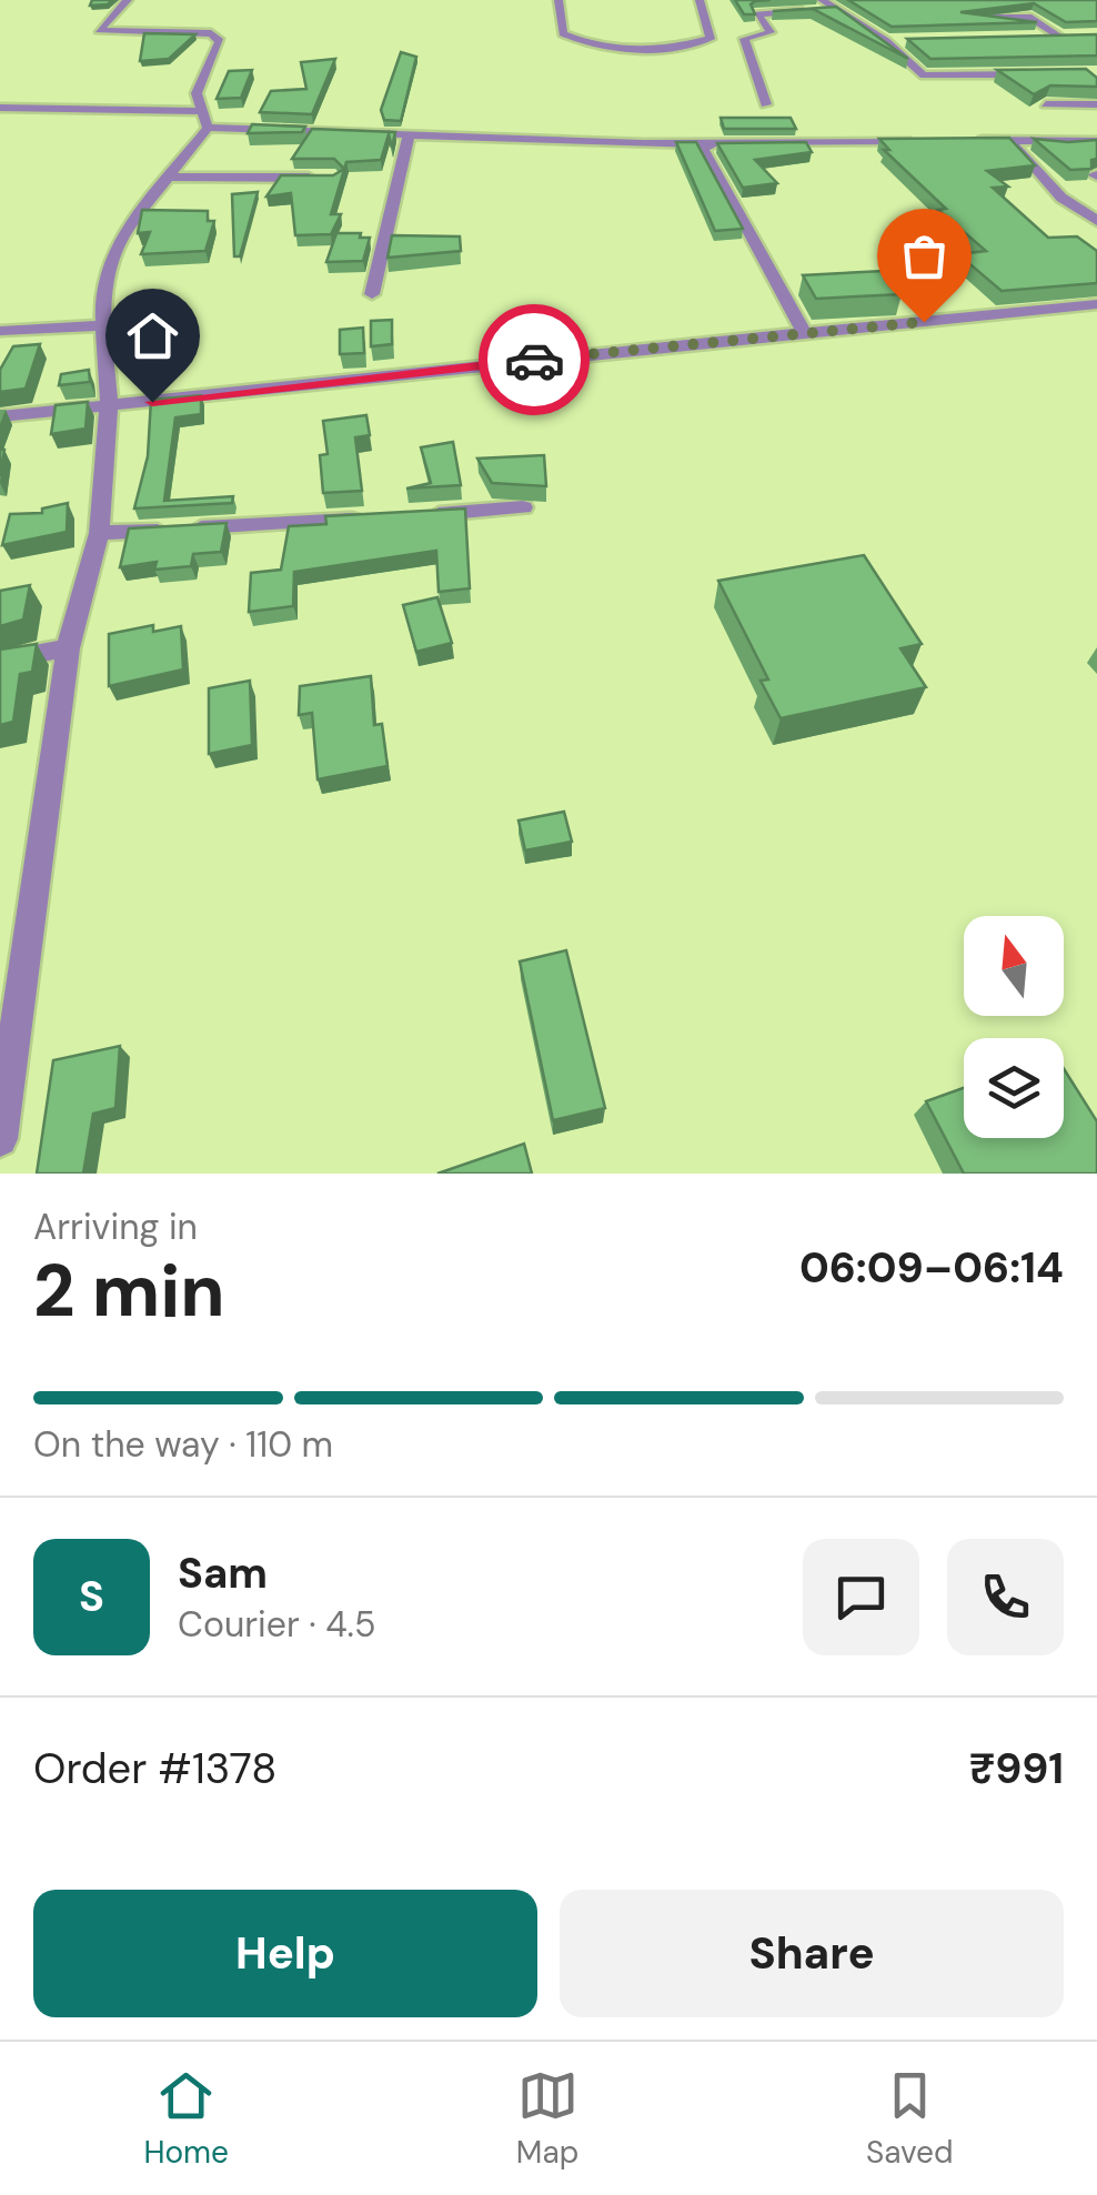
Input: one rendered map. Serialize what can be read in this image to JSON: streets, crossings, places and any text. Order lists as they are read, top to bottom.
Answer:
{
  "north": "top",
  "page": {
    "heading": ["2 min", "Arriving in", "06:09–06:14"],
    "panel": [
      "Sam",
      "Courier · 4.5",
      "Order #1378",
      "₹991"
    ],
    "bar": "On the way · 110 m",
    "round": "S",
    "buttons": ["Help", "Share"],
    "tabs": ["Home", "Map", "Saved"]
  }
}
